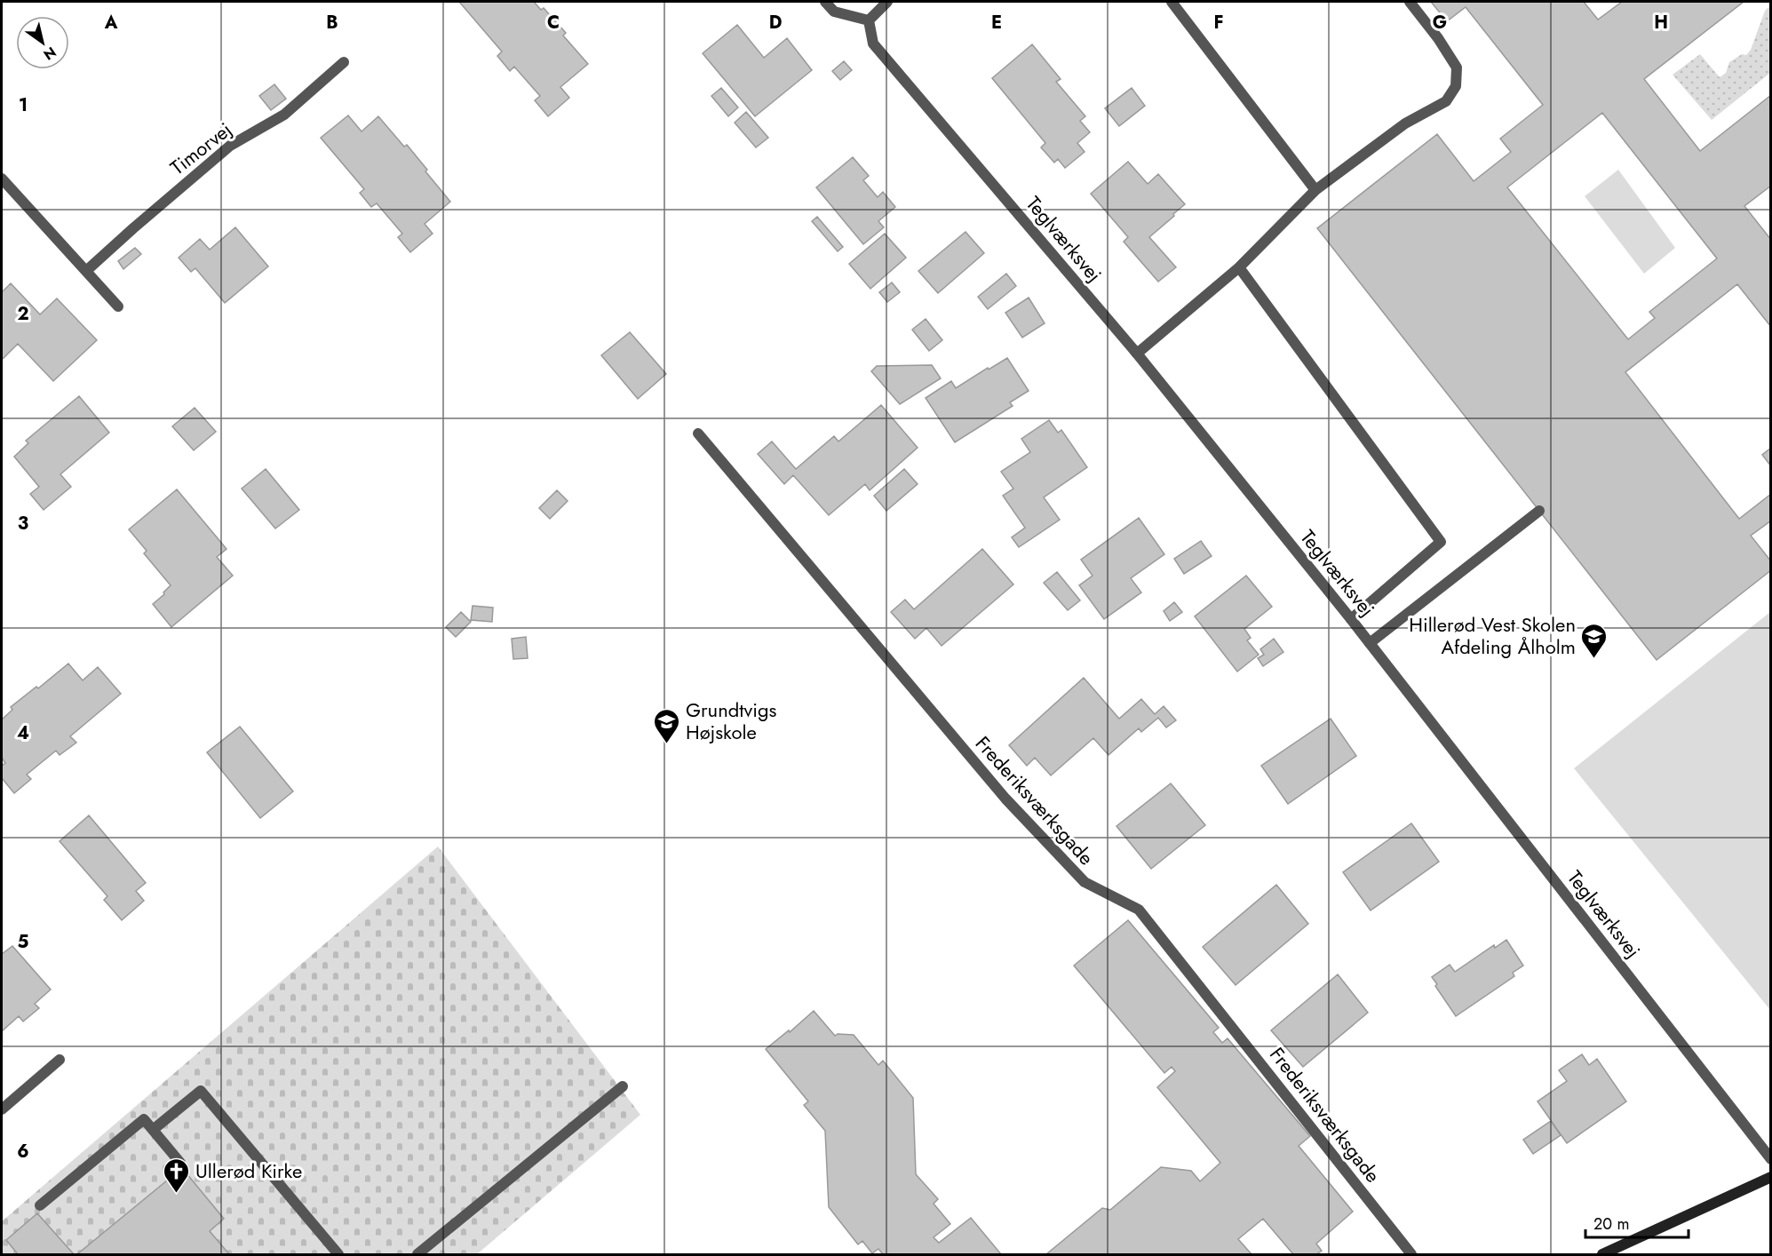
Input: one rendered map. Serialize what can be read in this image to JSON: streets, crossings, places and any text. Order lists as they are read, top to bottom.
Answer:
{
  "streets": {
    "street": ["Timorvej", "Teglværksvej", "Frederiksværksgade"]
  },
  "places": {
    "school or university": ["Hillerød Vest Skolen Afdeling Ålholm", "Grundtvigs Højskole"],
    "church": ["Ullerød Kirke"]
  },
  "scale_bar": "20 m",
  "north": "bottom right",
  "grid": {
    "columns": [
      "A",
      "B",
      "C",
      "D",
      "E",
      "F",
      "G",
      "H"
    ],
    "rows": [
      "1",
      "2",
      "3",
      "4",
      "5",
      "6"
    ]
  }
}
